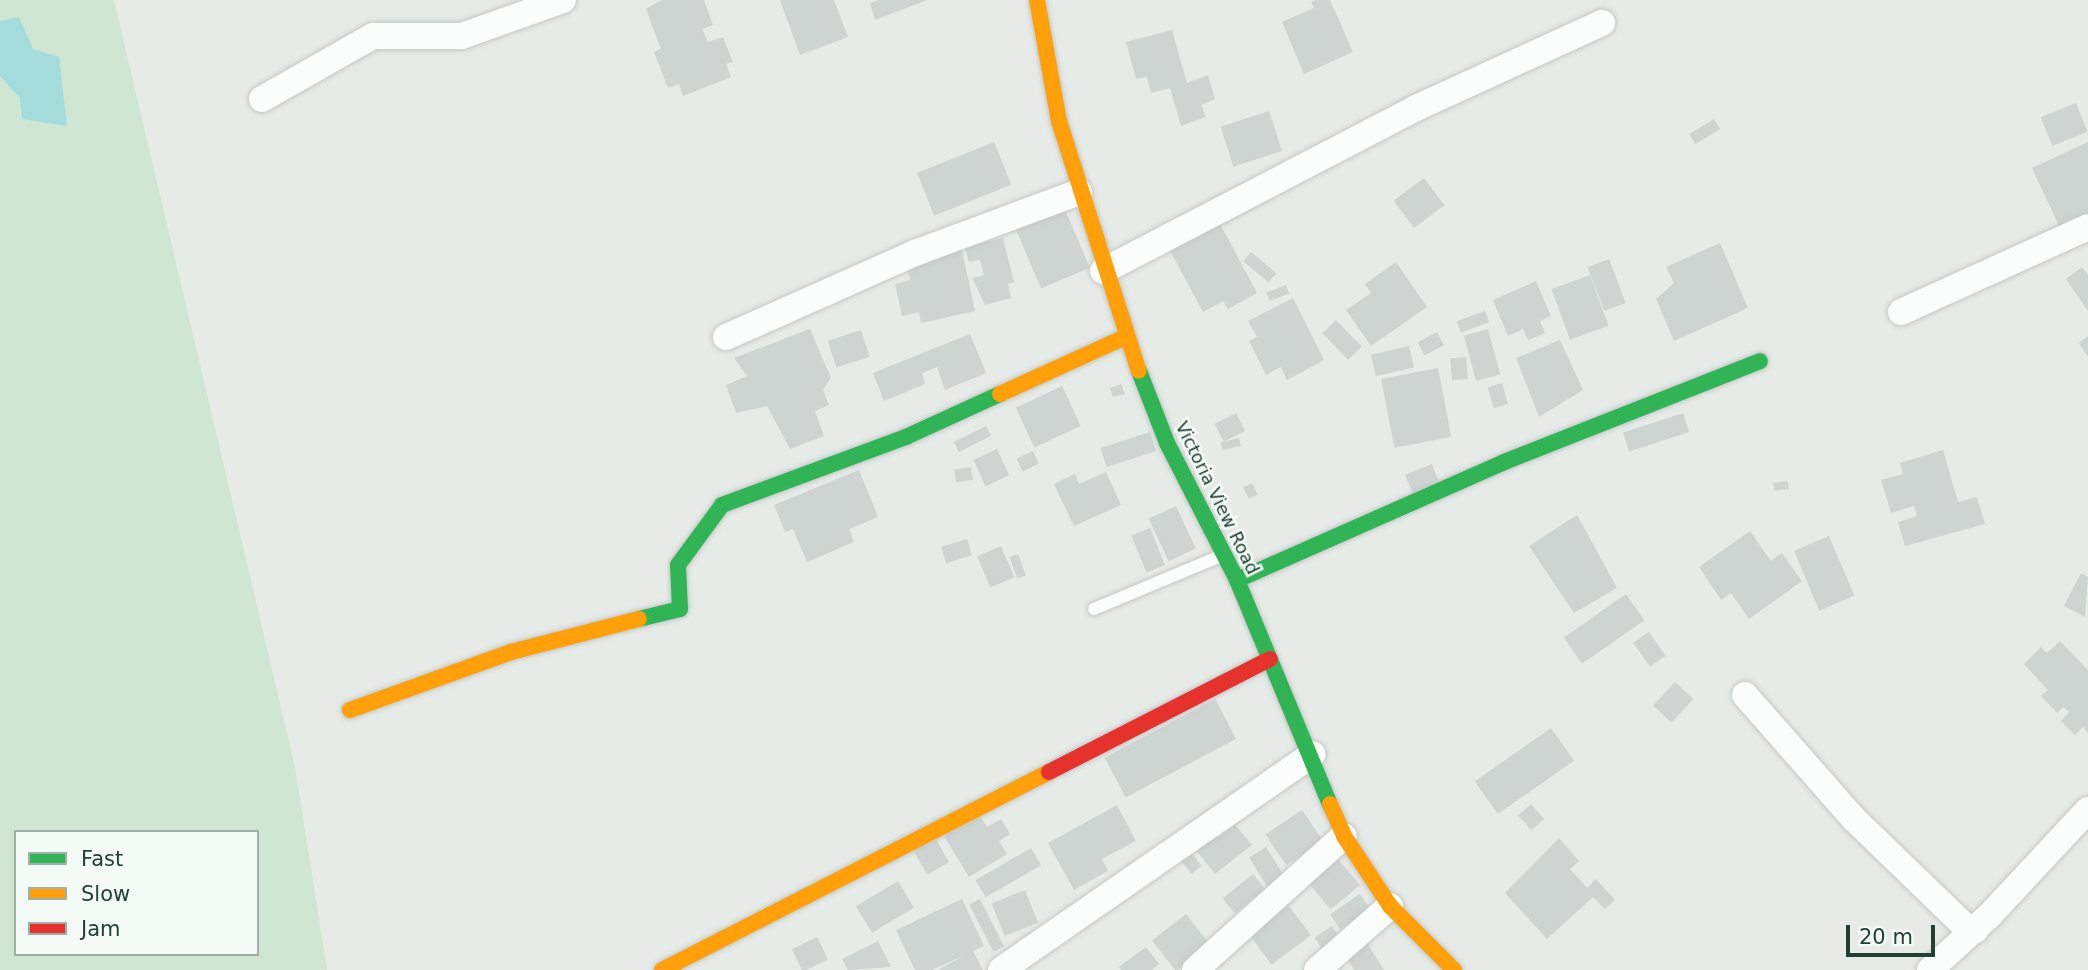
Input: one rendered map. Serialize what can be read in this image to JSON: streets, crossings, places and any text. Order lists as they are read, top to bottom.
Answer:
{
  "streets": {
    "street": ["Victoria View Road"]
  },
  "legend": ["Fast", "Slow", "Jam"],
  "scale_bar": "20 m"
}
